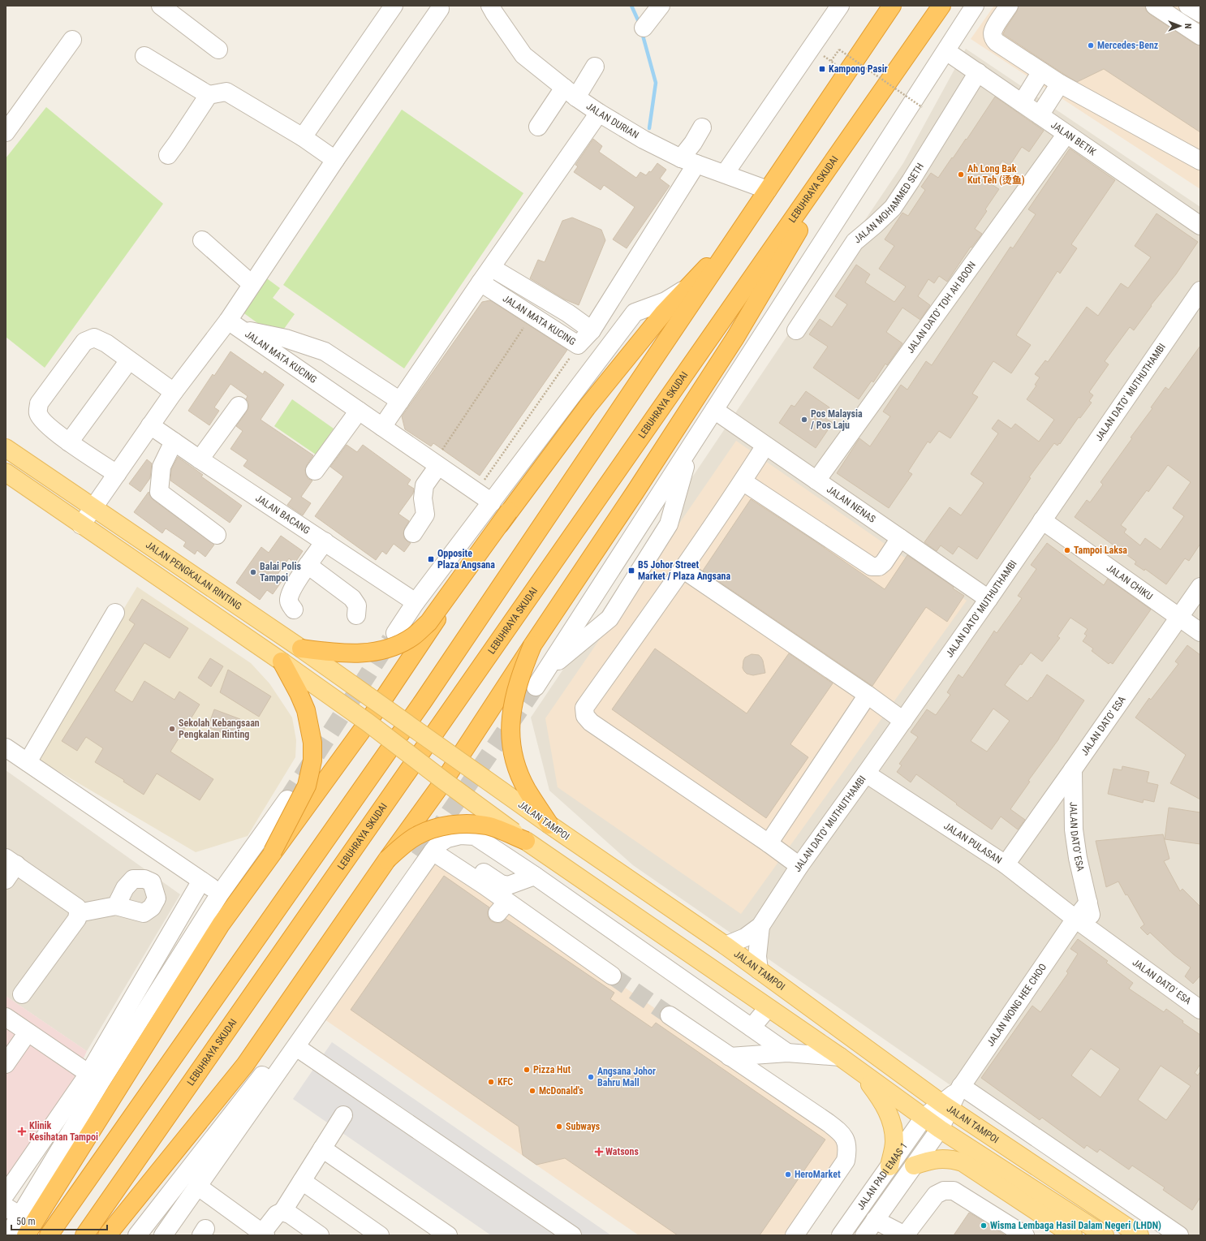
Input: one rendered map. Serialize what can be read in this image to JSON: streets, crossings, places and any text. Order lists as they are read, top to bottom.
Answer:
{
  "streets": {
    "highway": ["LEBUHRAYA SKUDAI"],
    "main road": ["JALAN PENGKALAN RINTING", "JALAN TAMPOI"],
    "street": [
      "JALAN DURIAN",
      "JALAN BETIK",
      "JALAN MOHAMMED SETH",
      "JALAN DATO' TOH AH BOON",
      "JALAN MATA KUCING",
      "JALAN DATO' MUTHUTHAMBI",
      "JALAN NENAS",
      "JALAN BACANG",
      "JALAN CHIKU",
      "JALAN DATO' ESA",
      "JALAN DATO’ ESA",
      "JALAN PULASAN",
      "JALAN WONG HEE CHOO",
      "JALAN PADI EMAS 1"
    ]
  },
  "crossings": [
    ["JALAN DURIAN", "JALAN MATA KUCING"],
    ["JALAN BETIK", "JALAN MOHAMMED SETH"],
    ["JALAN BETIK", "JALAN DATO' TOH AH BOON"],
    ["JALAN DATO' TOH AH BOON", "JALAN NENAS"],
    ["JALAN DATO' MUTHUTHAMBI", "JALAN NENAS"],
    ["JALAN DATO' MUTHUTHAMBI", "JALAN CHIKU"],
    ["JALAN DATO' MUTHUTHAMBI", "JALAN TAMPOI"],
    ["JALAN DATO' MUTHUTHAMBI", "JALAN PULASAN"],
    ["JALAN PENGKALAN RINTING", "JALAN TAMPOI"],
    ["JALAN CHIKU", "JALAN DATO' ESA"],
    ["JALAN DATO' ESA", "JALAN DATO’ ESA"],
    ["JALAN DATO' ESA", "JALAN PULASAN"],
    ["JALAN DATO' ESA", "JALAN WONG HEE CHOO"],
    ["JALAN TAMPOI", "JALAN WONG HEE CHOO"],
    ["JALAN TAMPOI", "JALAN PADI EMAS 1"],
    ["JALAN PULASAN", "JALAN WONG HEE CHOO"],
    ["JALAN WONG HEE CHOO", "JALAN PADI EMAS 1"]
  ],
  "places": {
    "other": [
      "Mercedes-Benz",
      "Ah Long Bak Kut Teh (烫鱼)",
      "Pos Malaysia / Pos Laju",
      "Tampoi Laksa",
      "Balai Polis Tampoi",
      "Sekolah Kebangsaan Pengkalan Rinting",
      "Pizza Hut",
      "Angsana Johor Bahru Mall",
      "KFC",
      "McDonald's",
      "Subways",
      "HeroMarket",
      "Wisma Lembaga Hasil Dalam Negeri (LHDN)"
    ],
    "transit": ["Kampong Pasir", "Opposite Plaza Angsana", "B5 Johor Street Market / Plaza Angsana"],
    "health": ["Klinik Kesihatan Tampoi", "Watsons"]
  },
  "scale_bar": "50 m",
  "north": "right"
}
